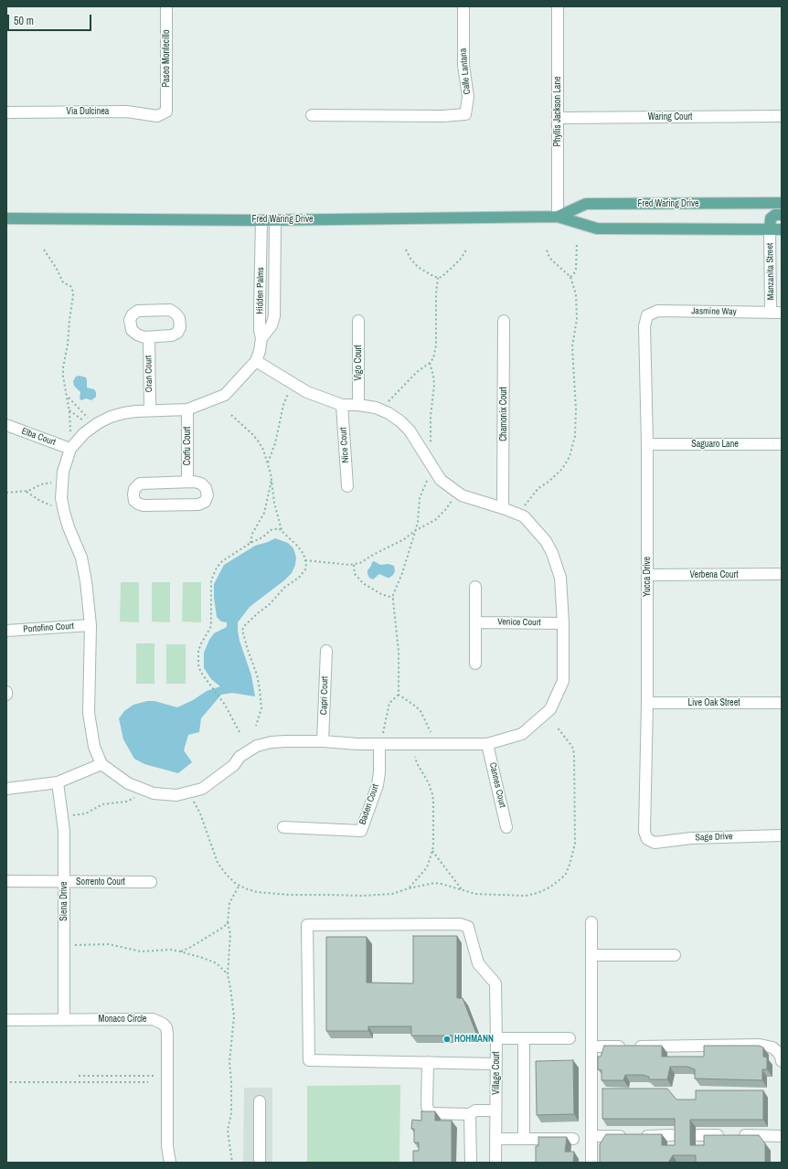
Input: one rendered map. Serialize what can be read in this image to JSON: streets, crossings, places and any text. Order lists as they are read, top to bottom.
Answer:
{
  "streets": {
    "main road": ["Fred Waring Drive"],
    "street": [
      "Paseo Montecillo",
      "Calle Lantana",
      "Via Dulcinea",
      "Phyllis Jackson Lane",
      "Waring Court",
      "Manzanita Street",
      "Hidden Palms",
      "Jasmine Way",
      "Vigo Court",
      "Oran Court",
      "Chamonix Court",
      "Elba Court",
      "Saguaro Lane",
      "Nice Court",
      "Corfu Court",
      "Verbena Court",
      "Yucca Drive",
      "Venice Court",
      "Portofino Court",
      "Capri Court",
      "Live Oak Street",
      "Cannes Court",
      "Baden Court",
      "Sage Drive",
      "Sorrento Court",
      "Siena Drive",
      "Monaco Circle",
      "Village Court"
    ]
  },
  "crossings": [
    ["Paseo Montecillo", "Via Dulcinea"],
    ["Phyllis Jackson Lane", "Waring Court"],
    ["Phyllis Jackson Lane", "Fred Waring Drive"],
    ["Fred Waring Drive", "Manzanita Street"],
    ["Fred Waring Drive", "Hidden Palms"],
    ["Manzanita Street", "Jasmine Way"],
    ["Jasmine Way", "Yucca Drive"],
    ["Saguaro Lane", "Yucca Drive"],
    ["Verbena Court", "Yucca Drive"],
    ["Yucca Drive", "Live Oak Street"],
    ["Yucca Drive", "Sage Drive"],
    ["Sorrento Court", "Siena Drive"],
    ["Siena Drive", "Monaco Circle"]
  ],
  "places": ["HOHMANN"],
  "scale_bar": "50 m"
}
